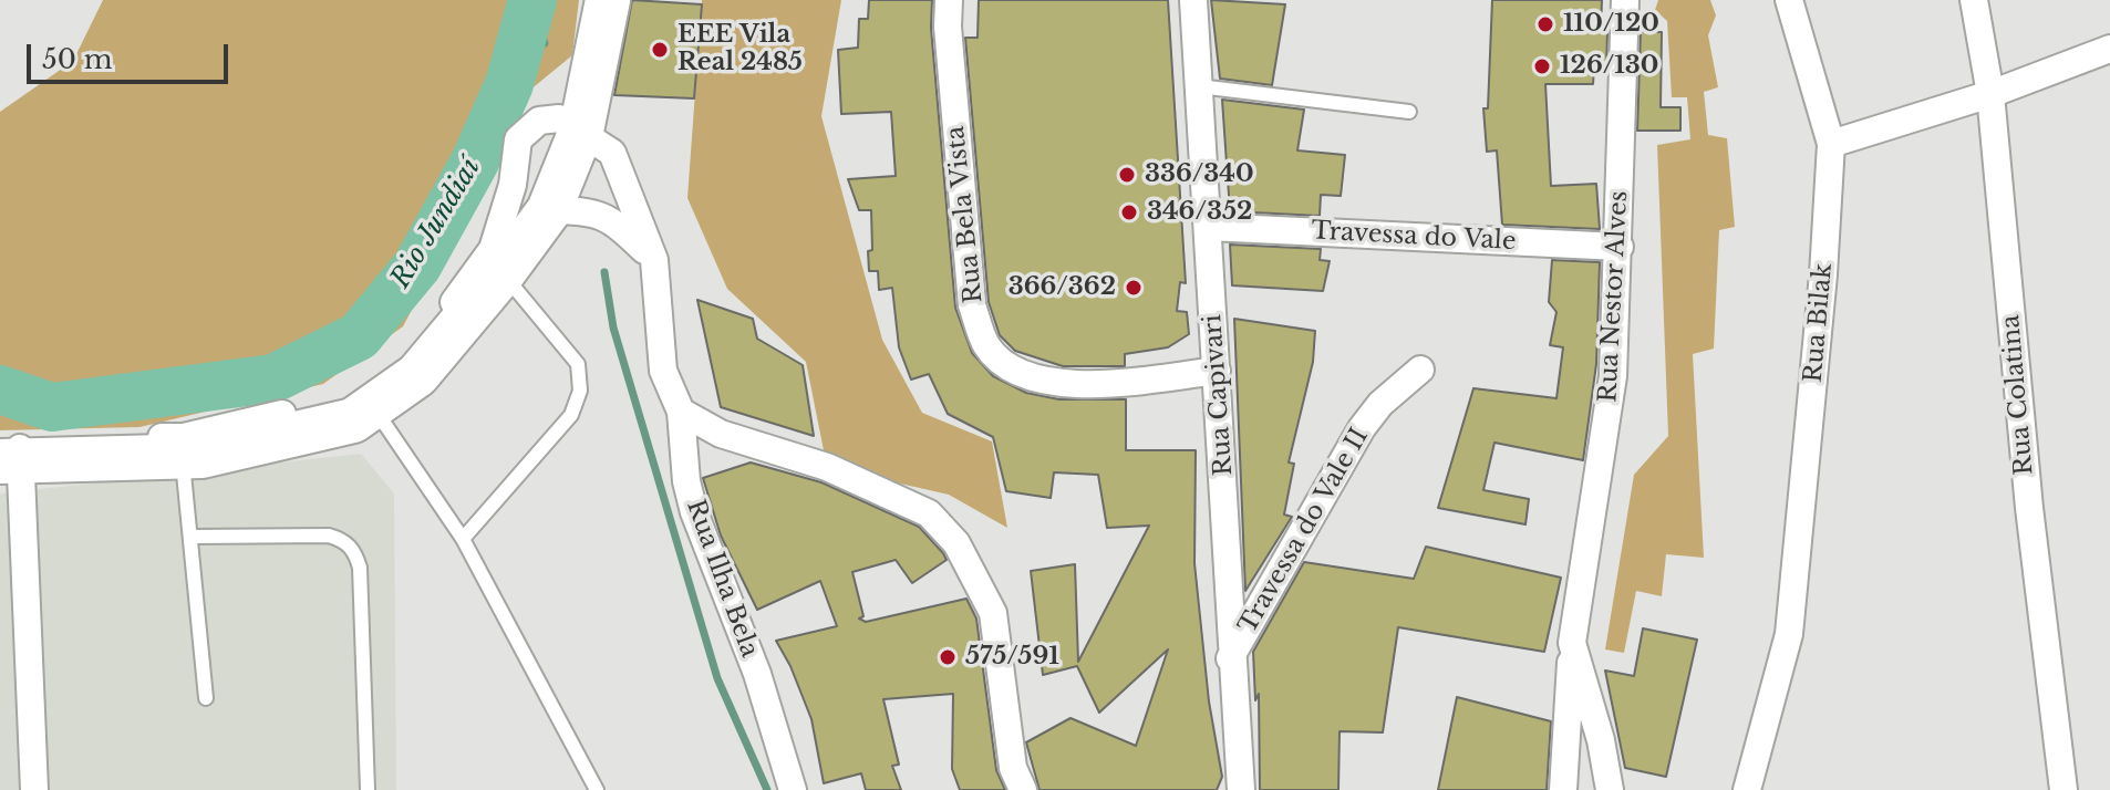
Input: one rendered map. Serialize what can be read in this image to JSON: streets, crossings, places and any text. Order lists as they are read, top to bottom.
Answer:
{
  "streets": {
    "street": [
      "Rua Bela Vista",
      "Travessa do Vale",
      "Rua Nestor Alves",
      "Rua Bilak",
      "Rua Capivari",
      "Rua Colatina",
      "Travessa do Vale II",
      "Rua Ilha Bela"
    ]
  },
  "crossings": [
    ["Rua Bela Vista", "Rua Capivari"],
    ["Travessa do Vale", "Rua Nestor Alves"],
    ["Travessa do Vale", "Rua Capivari"],
    ["Rua Capivari", "Travessa do Vale II"]
  ],
  "water": ["Rio Jundiaí"],
  "places": [
    "110/120",
    "EEE Vila Real 2485",
    "126/130",
    "336/340",
    "346/352",
    "366/362",
    "575/591"
  ],
  "scale_bar": "50 m"
}
